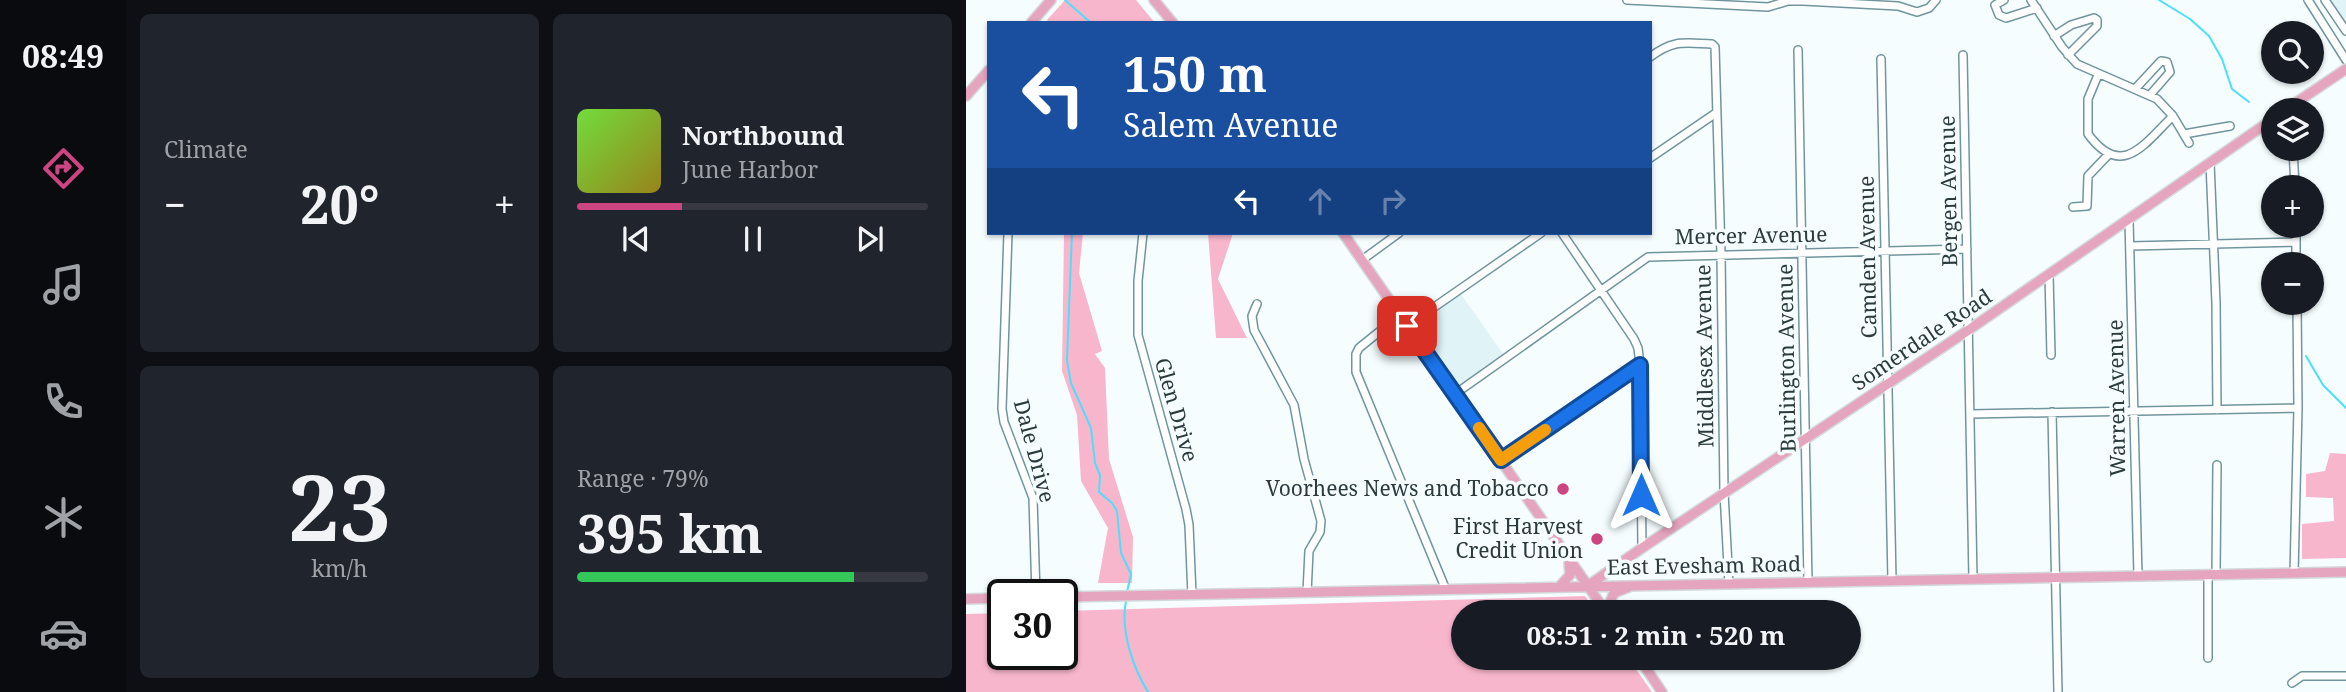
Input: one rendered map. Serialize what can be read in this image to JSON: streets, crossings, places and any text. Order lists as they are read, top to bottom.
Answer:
{
  "streets": {
    "main road": ["Somerdale Road", "East Evesham Road"],
    "street": [
      "Bergen Avenue",
      "Mercer Avenue",
      "Camden Avenue",
      "Middlesex Avenue",
      "Burlington Avenue",
      "Warren Avenue",
      "Glen Drive",
      "Dale Drive"
    ]
  },
  "crossings": [
    ["Bergen Avenue", "Mercer Avenue"],
    ["Bergen Avenue", "Somerdale Road"],
    ["Bergen Avenue", "East Evesham Road"],
    ["Mercer Avenue", "Camden Avenue"],
    ["Mercer Avenue", "Middlesex Avenue"],
    ["Mercer Avenue", "Burlington Avenue"],
    ["Camden Avenue", "Somerdale Road"],
    ["Camden Avenue", "East Evesham Road"],
    ["Somerdale Road", "Middlesex Avenue"],
    ["Somerdale Road", "Burlington Avenue"],
    ["Somerdale Road", "Warren Avenue"],
    ["Somerdale Road", "East Evesham Road"],
    ["Middlesex Avenue", "East Evesham Road"],
    ["Burlington Avenue", "East Evesham Road"],
    ["Warren Avenue", "East Evesham Road"],
    ["Glen Drive", "East Evesham Road"]
  ],
  "places": ["Voorhees News and Tobacco", "First Harvest Credit Union"],
  "page": {
    "tabs": "08:49",
    "tile": [
      "Climate",
      ["23", "km/h"],
      ["Range · 79%", "395 km"]
    ],
    "map_buttons": ["+", "−"],
    "turn": ["150 m", "Salem Avenue"],
    "song": ["Northbound", "June Harbor"],
    "heat": ["−", "20°", "+"],
    "limit": "30",
    "trip": "08:51 · 2 min · 520 m"
  }
}
